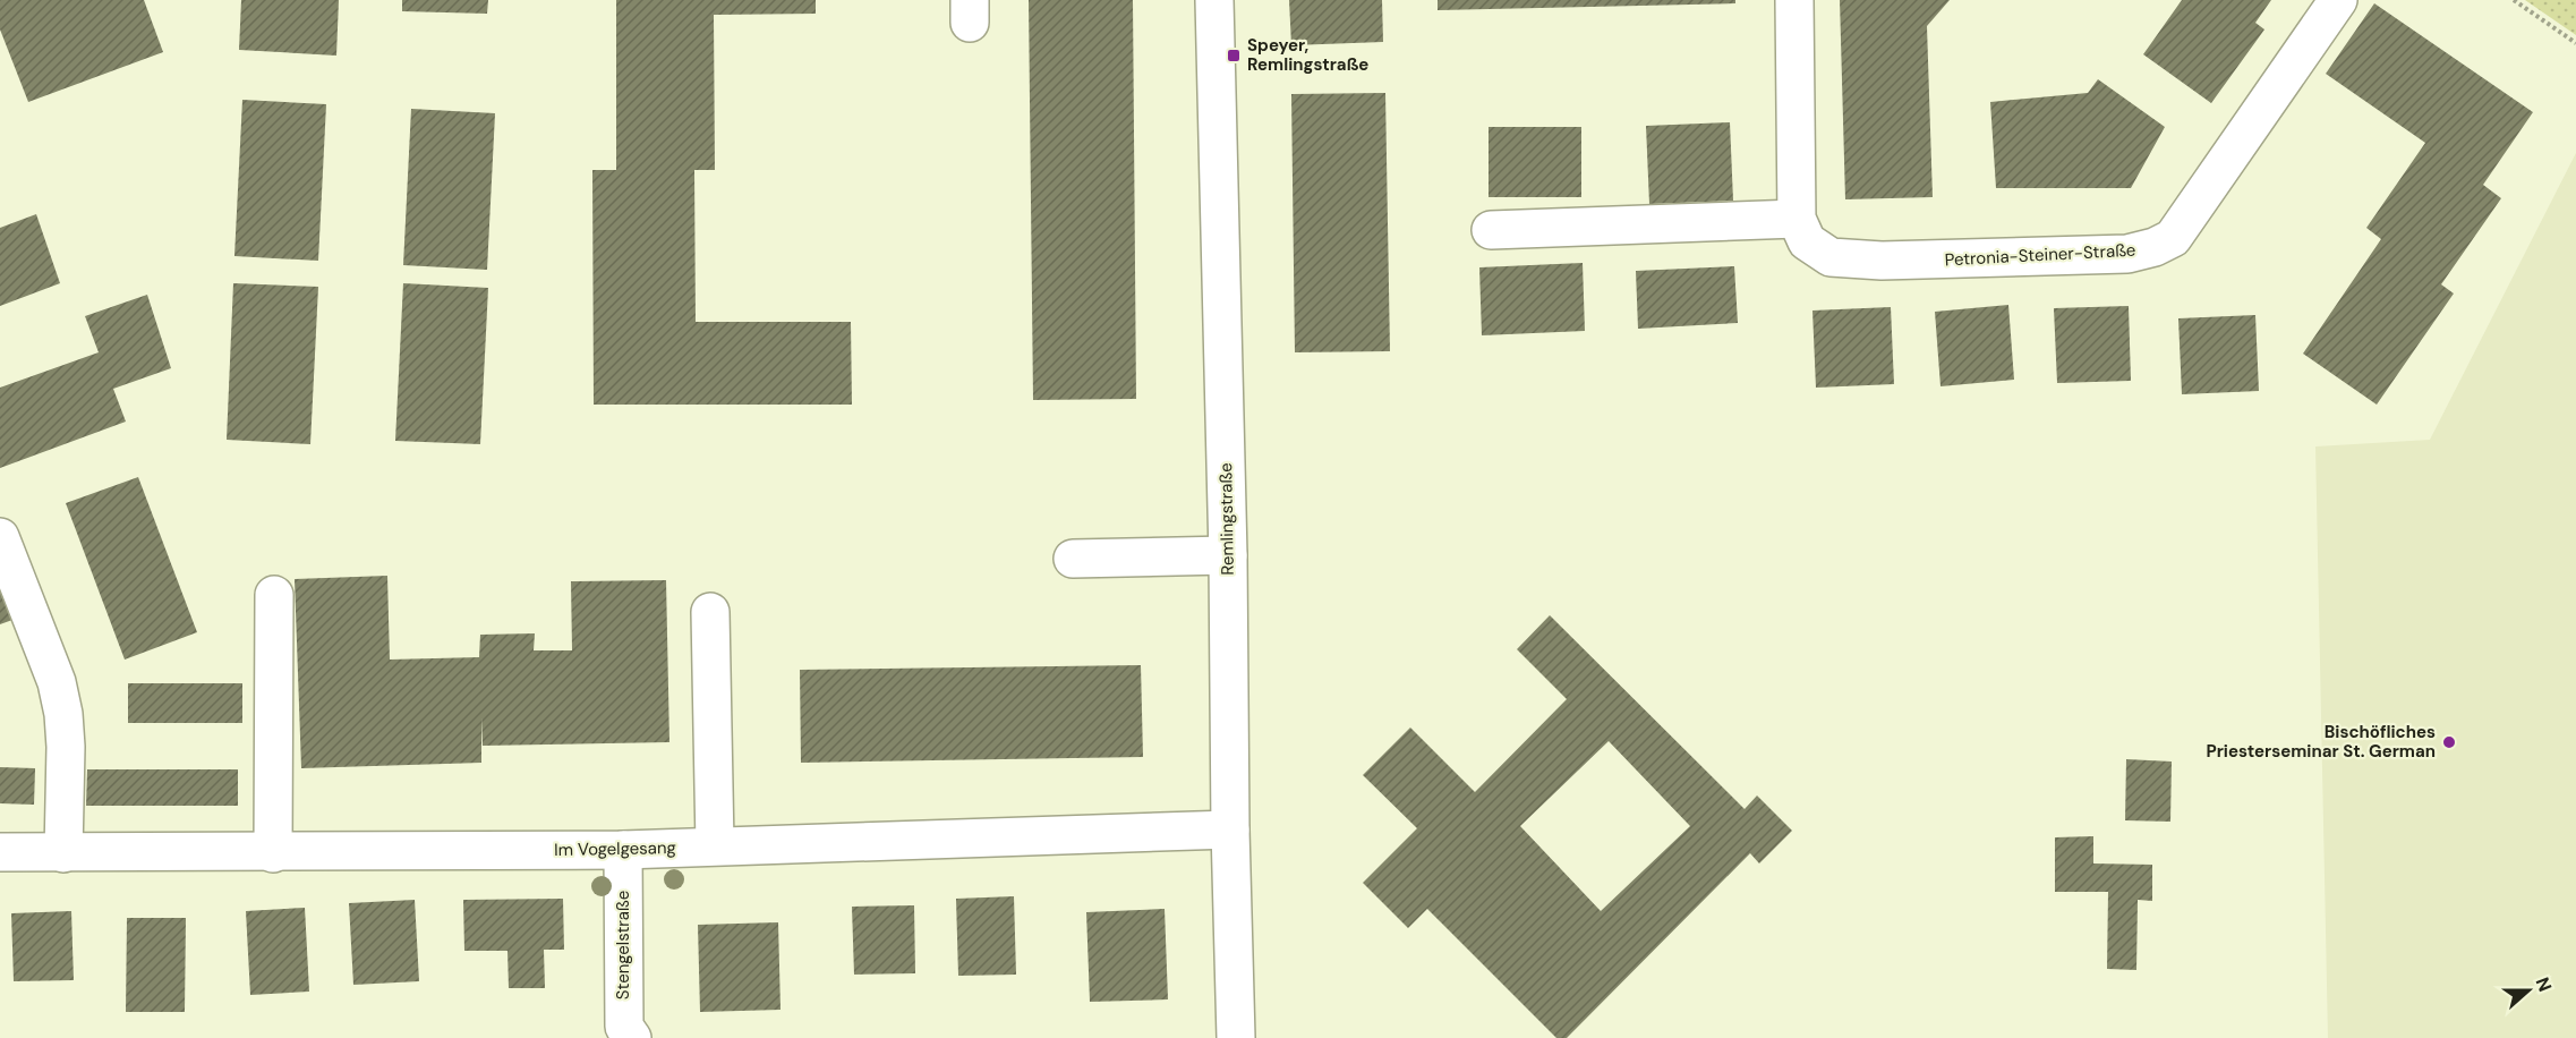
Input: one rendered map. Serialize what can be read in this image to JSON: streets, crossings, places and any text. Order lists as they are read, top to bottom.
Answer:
{
  "streets": {
    "street": [
      "Petronia-Steiner-Straße",
      "Remlingstraße",
      "Im Vogelgesang",
      "Stengelstraße"
    ]
  },
  "crossings": [
    ["Remlingstraße", "Im Vogelgesang"],
    ["Im Vogelgesang", "Stengelstraße"]
  ],
  "places": {
    "transit": ["Speyer, Remlingstraße"],
    "other": ["Bischöfliches Priesterseminar St. German"]
  },
  "north": "right"
}
